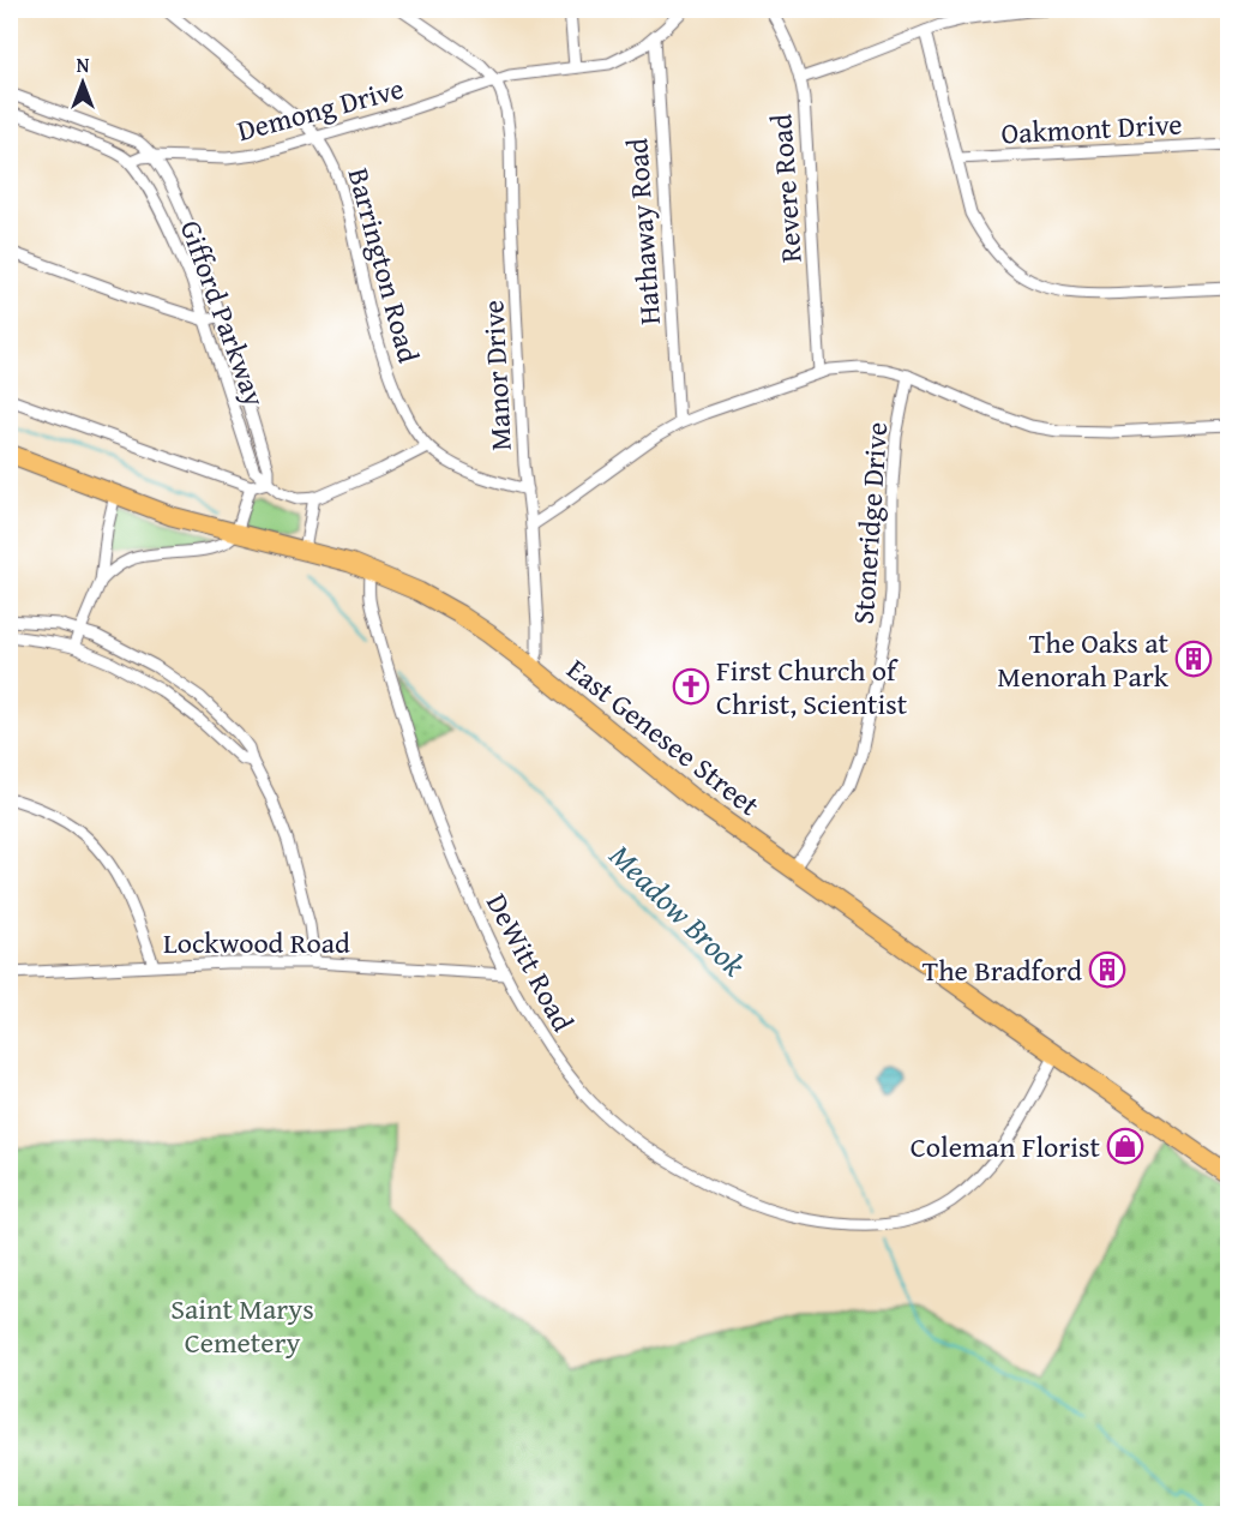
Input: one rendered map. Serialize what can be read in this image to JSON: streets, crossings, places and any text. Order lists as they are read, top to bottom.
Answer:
{
  "streets": {
    "main road": ["East Genesee Street"],
    "street": [
      "Demong Drive",
      "Oakmont Drive",
      "Revere Road",
      "Hathaway Road",
      "Barrington Road",
      "Gifford Parkway",
      "Manor Drive",
      "Stoneridge Drive",
      "Lockwood Road",
      "DeWitt Road"
    ]
  },
  "crossings": [
    ["Demong Drive", "Hathaway Road"],
    ["Demong Drive", "Barrington Road"],
    ["Demong Drive", "Gifford Parkway"],
    ["Demong Drive", "Manor Drive"],
    ["Barrington Road", "Manor Drive"],
    ["Manor Drive", "East Genesee Street"],
    ["Stoneridge Drive", "East Genesee Street"],
    ["East Genesee Street", "DeWitt Road"],
    ["Lockwood Road", "DeWitt Road"]
  ],
  "water": ["Meadow Brook"],
  "parks": ["Saint Marys Cemetery"],
  "places": {
    "building": ["The Oaks at Menorah Park", "The Bradford"],
    "church": ["First Church of Christ, Scientist"],
    "shop": ["Coleman Florist"]
  },
  "north": "top"
}
